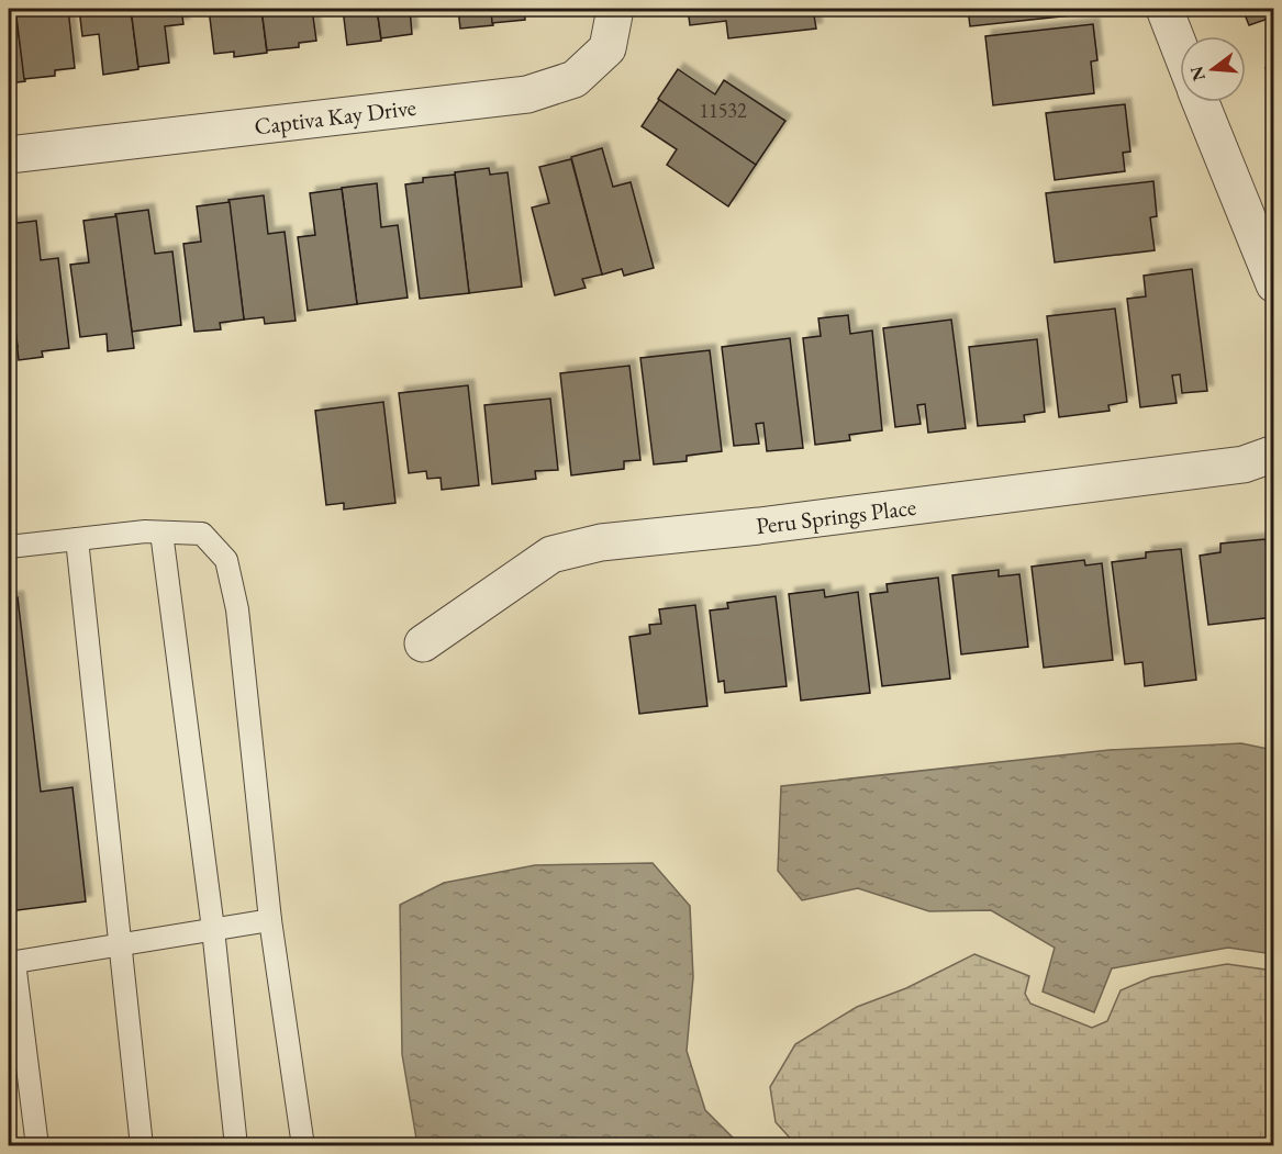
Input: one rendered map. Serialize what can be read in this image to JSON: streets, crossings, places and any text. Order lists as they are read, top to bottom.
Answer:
{
  "streets": {
    "street": ["Captiva Kay Drive", "Peru Springs Place"]
  },
  "house_numbers": ["11532"],
  "north": "left"
}
